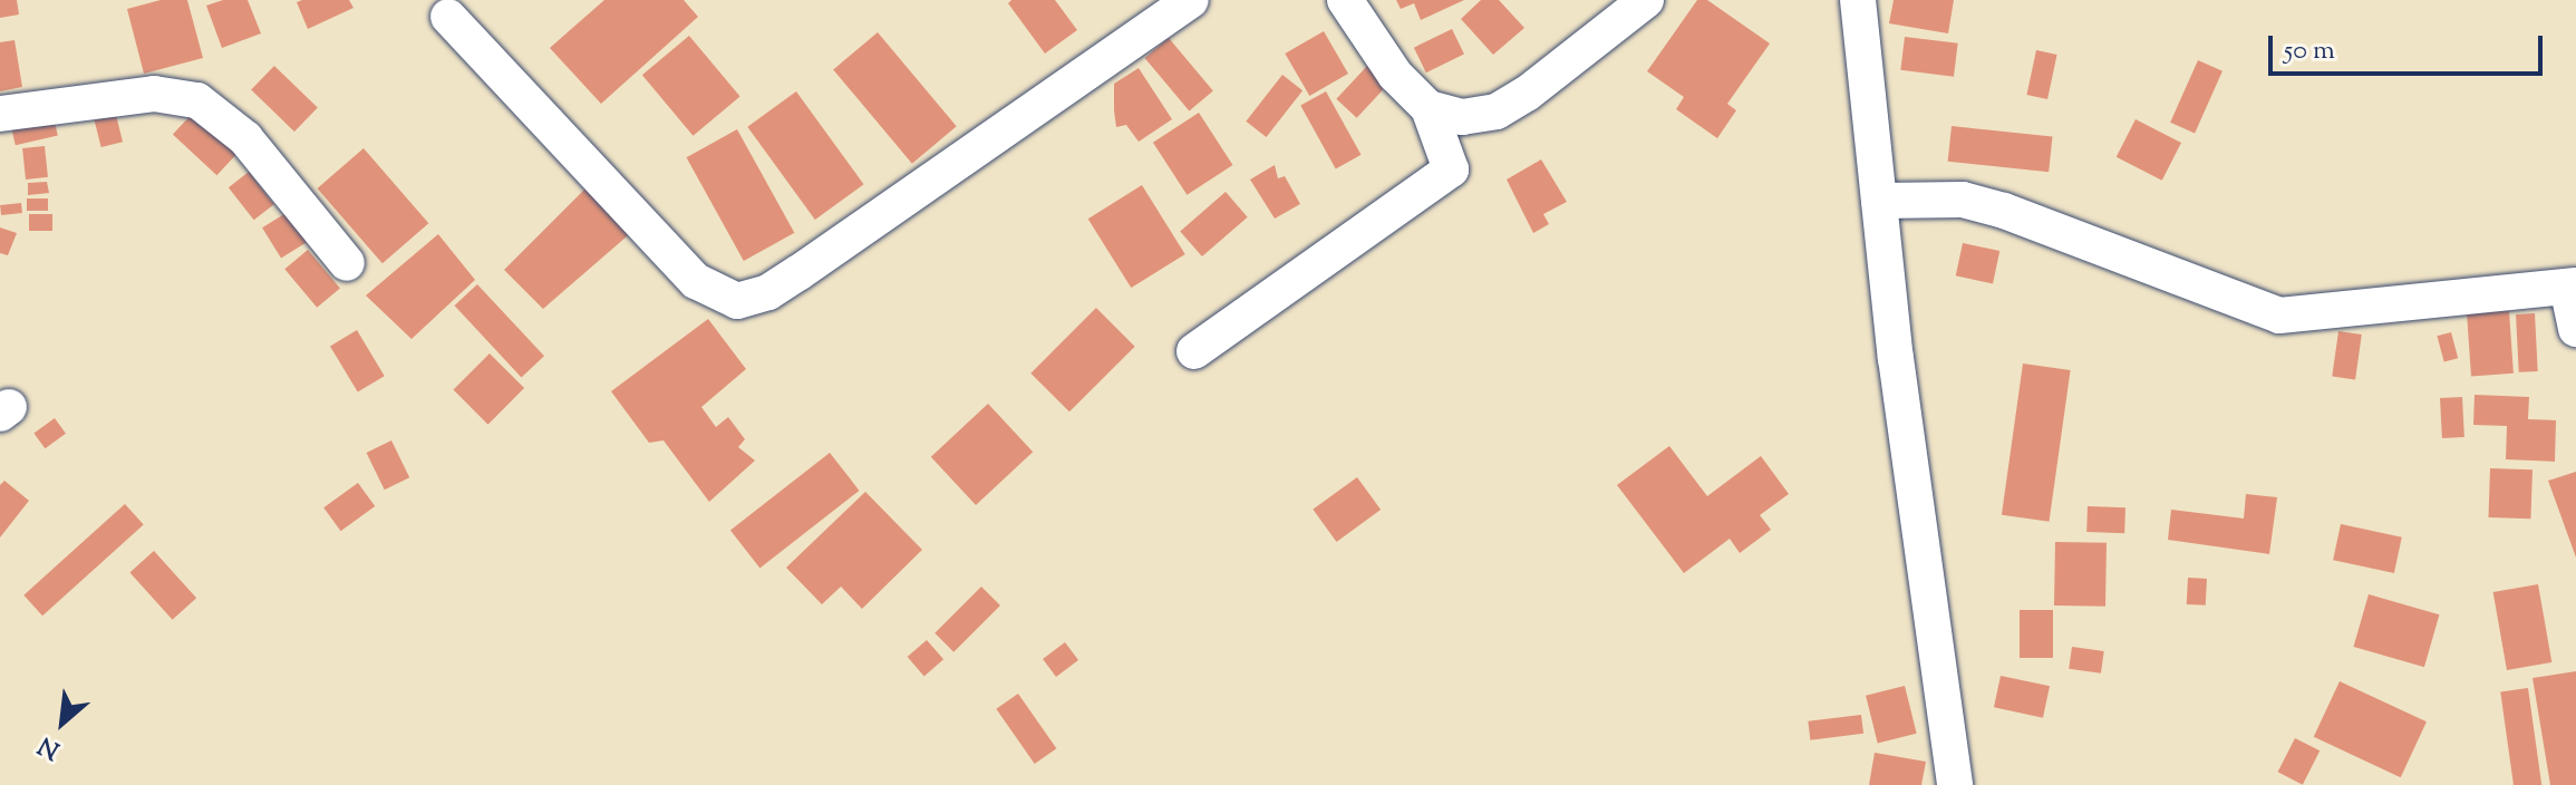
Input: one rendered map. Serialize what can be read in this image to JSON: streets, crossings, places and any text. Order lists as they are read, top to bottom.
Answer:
{
  "scale_bar": "50 m",
  "north": "bottom left"
}
